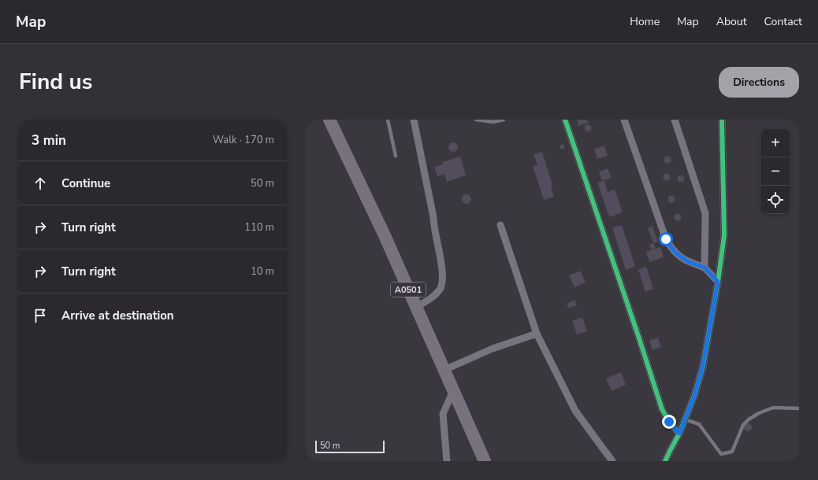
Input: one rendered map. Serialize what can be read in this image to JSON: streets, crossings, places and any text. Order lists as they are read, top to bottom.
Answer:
{
  "streets": {
    "highway": ["A0501"]
  },
  "scale_bar": "50 m",
  "page": {
    "header": "Map",
    "nav": [
      "Home",
      "Map",
      "About",
      "Contact"
    ],
    "title": "Find us",
    "buttons": "Directions",
    "heading": ["3 min", "Walk · 170 m"],
    "map_buttons": ["+", "−"],
    "list": [
      ["Continue", "50 m"],
      ["Turn right", "110 m"],
      ["Turn right", "10 m"],
      "Arrive at destination"
    ],
    "scale": "50 m"
  }
}
